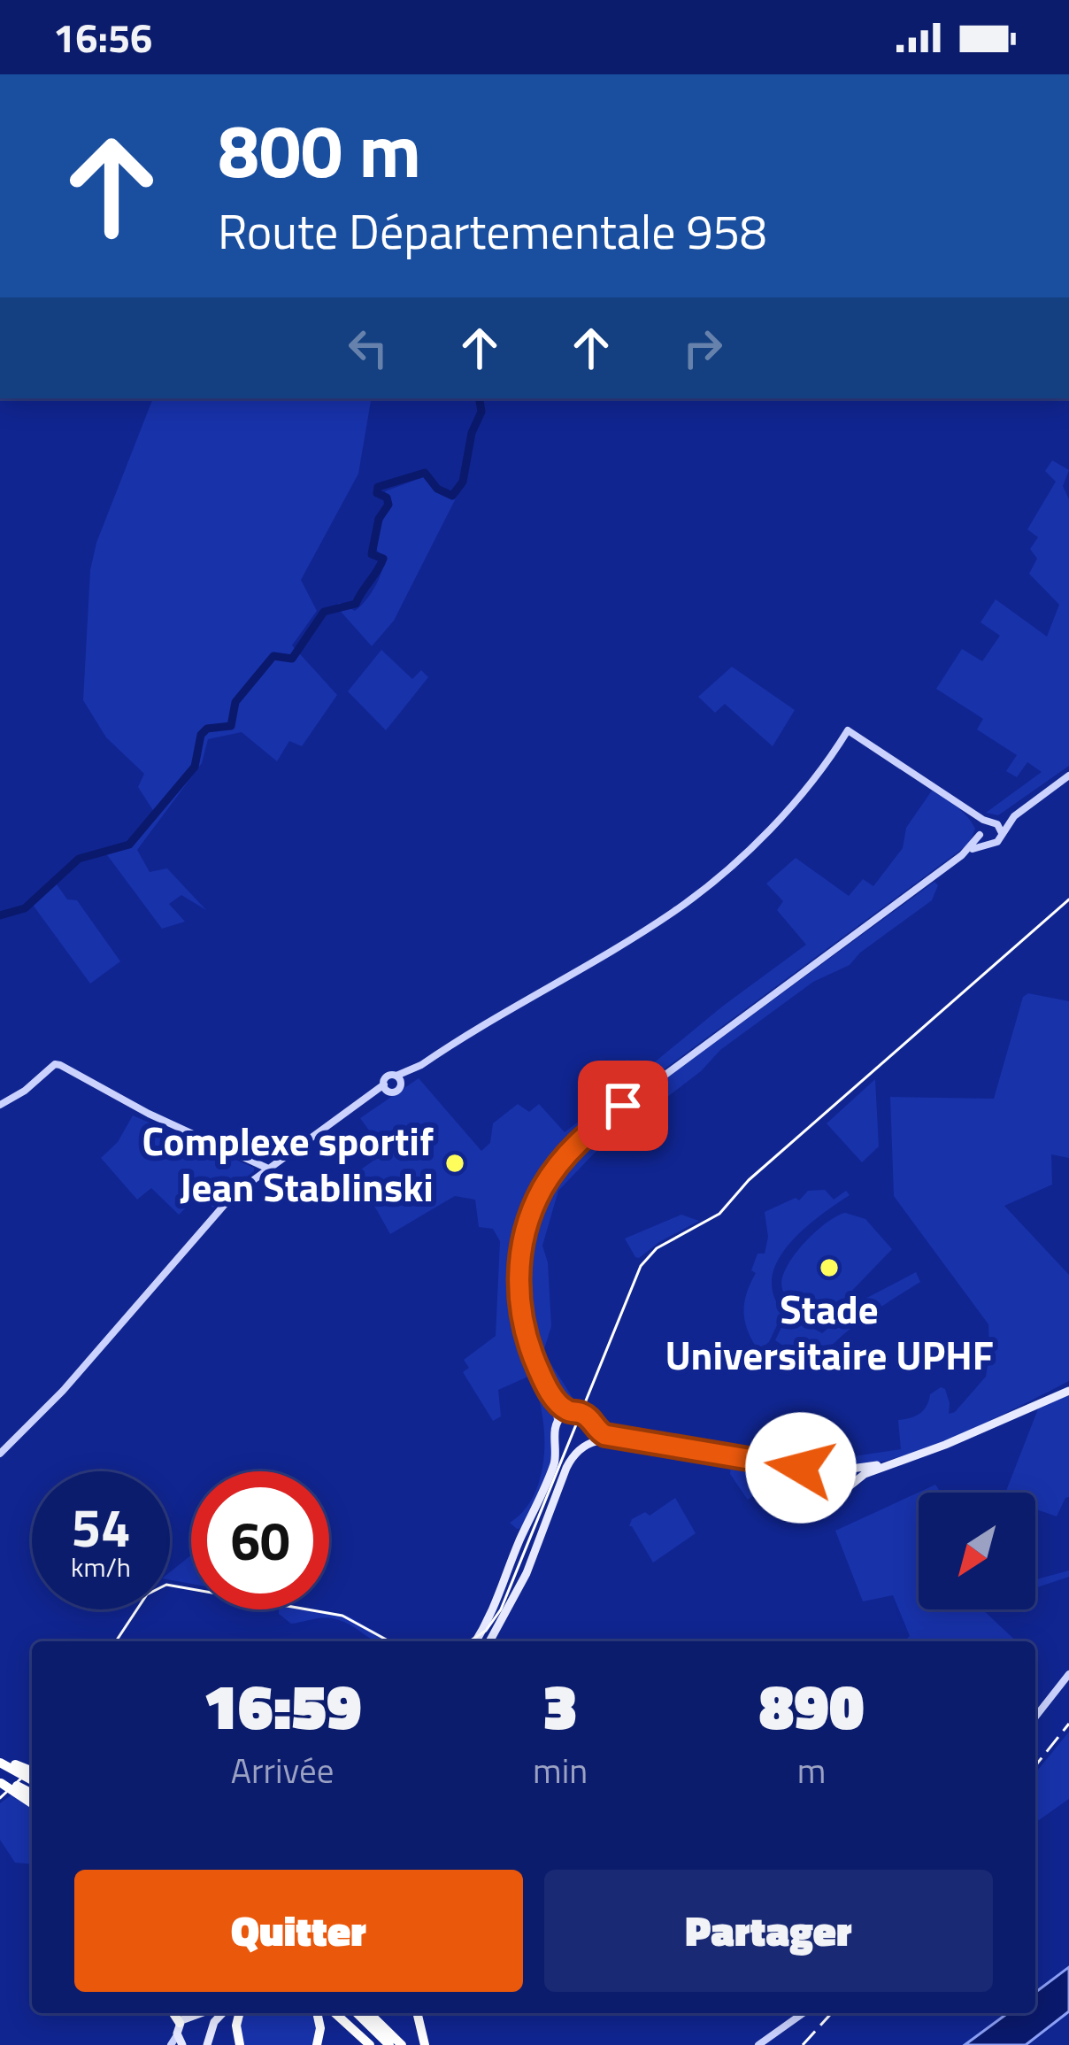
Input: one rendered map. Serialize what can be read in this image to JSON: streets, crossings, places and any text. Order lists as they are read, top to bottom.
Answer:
{
  "places": ["Complexe sportif Jean Stablinski", "Stade Universitaire UPHF"],
  "north": "bottom left",
  "page": {
    "status": "16:56",
    "turn": ["800 m", "Route Départementale 958"],
    "speed": "54 km/h",
    "limit": "60",
    "eta": [
      "16:59",
      "Arrivée",
      "3",
      "min",
      "890",
      "m"
    ],
    "buttons": ["Quitter", "Partager"]
  }
}
